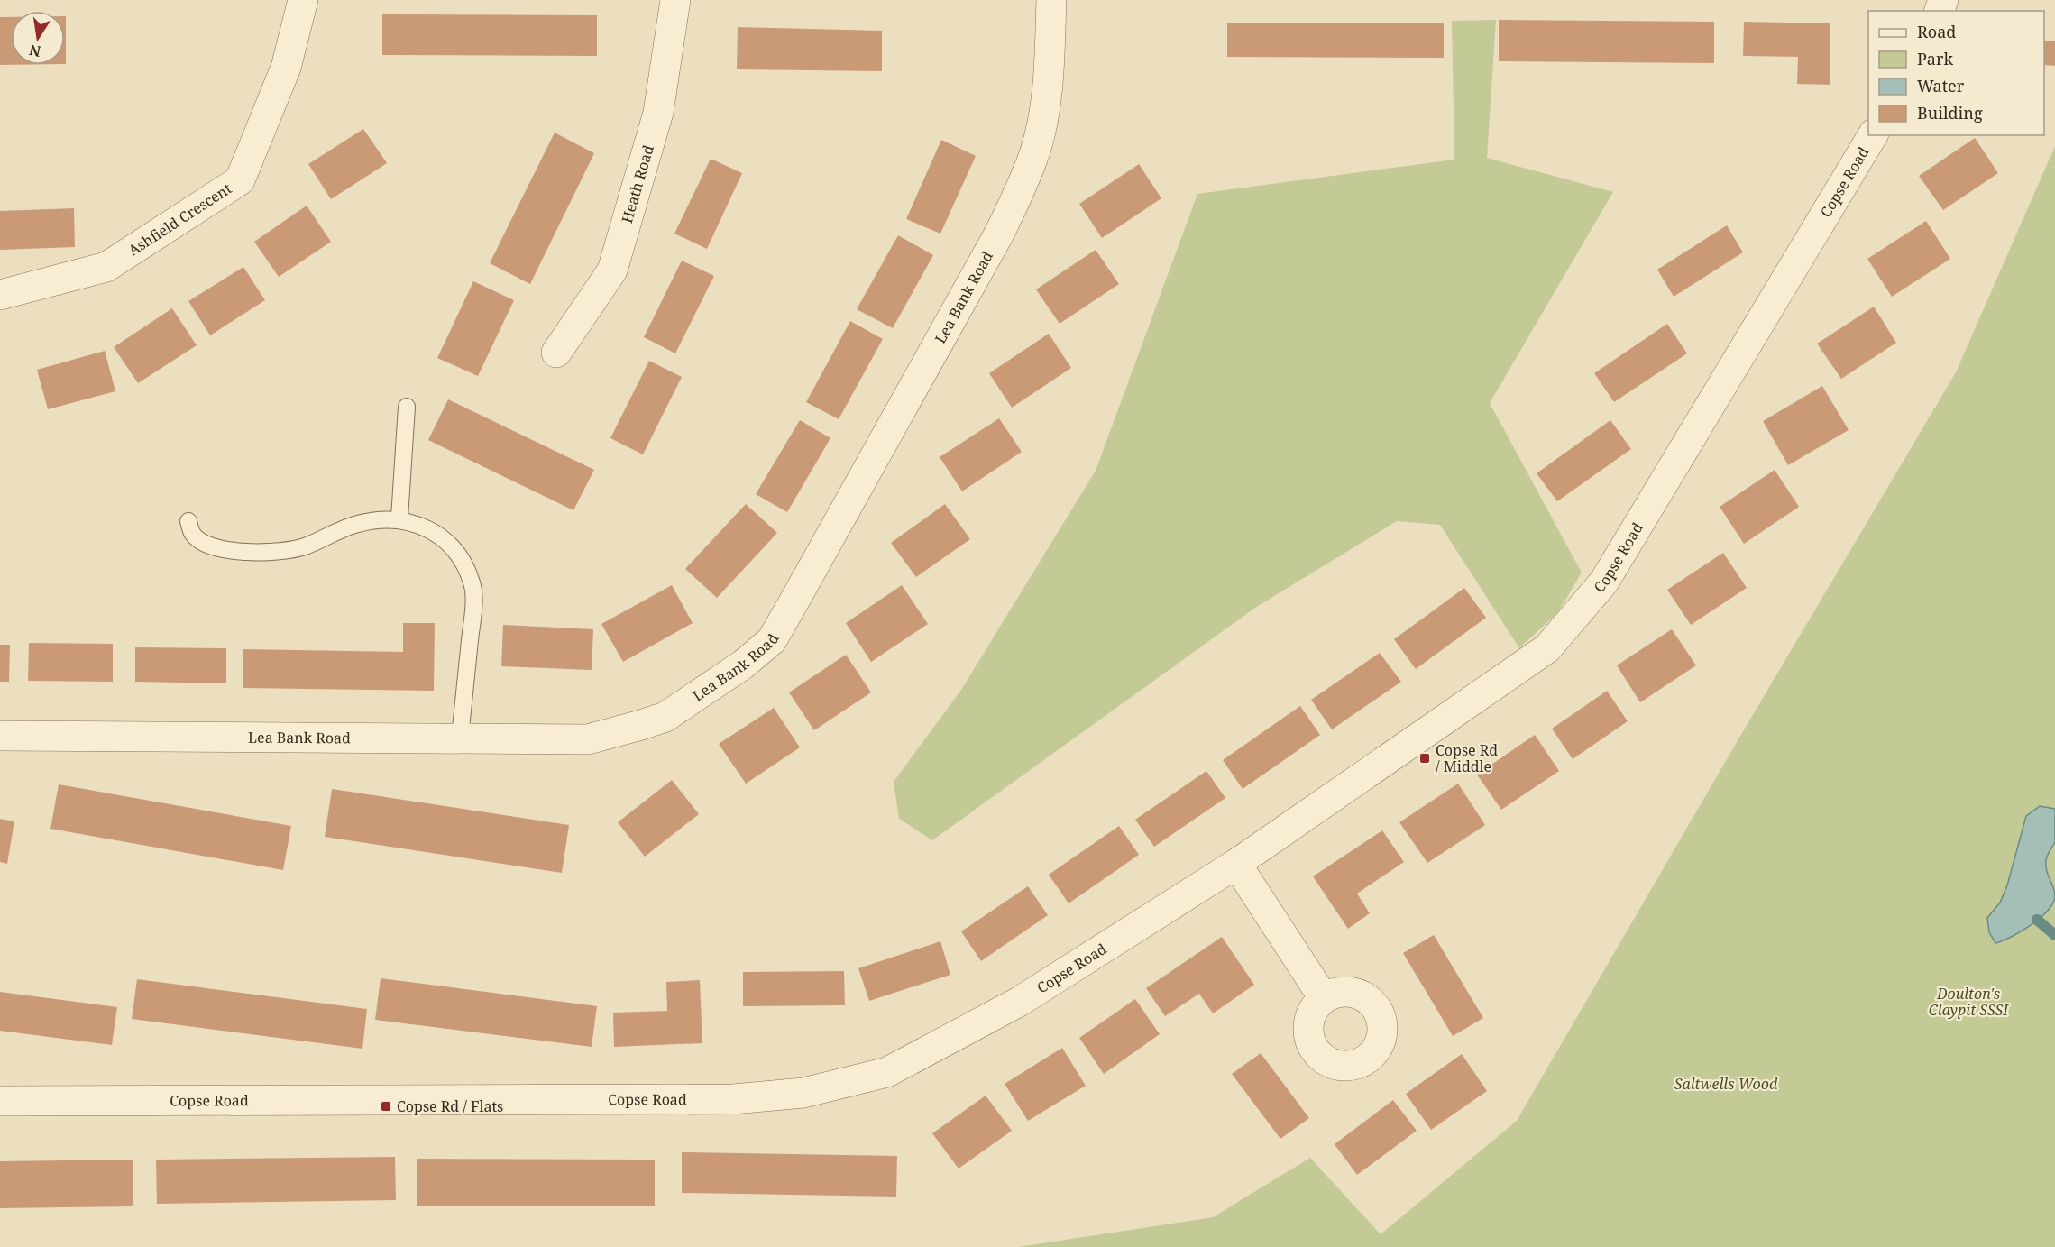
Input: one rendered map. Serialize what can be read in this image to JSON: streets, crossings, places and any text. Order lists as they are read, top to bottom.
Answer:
{
  "streets": {
    "street": [
      "Copse Road",
      "Heath Road",
      "Ashfield Crescent",
      "Lea Bank Road"
    ]
  },
  "parks": ["Doulton's Claypit SSSI", "Saltwells Wood"],
  "places": {
    "transit": ["Copse Rd / Middle", "Copse Rd / Flats"]
  },
  "legend": [
    "Road",
    "Park",
    "Water",
    "Building"
  ],
  "north": "bottom"
}
